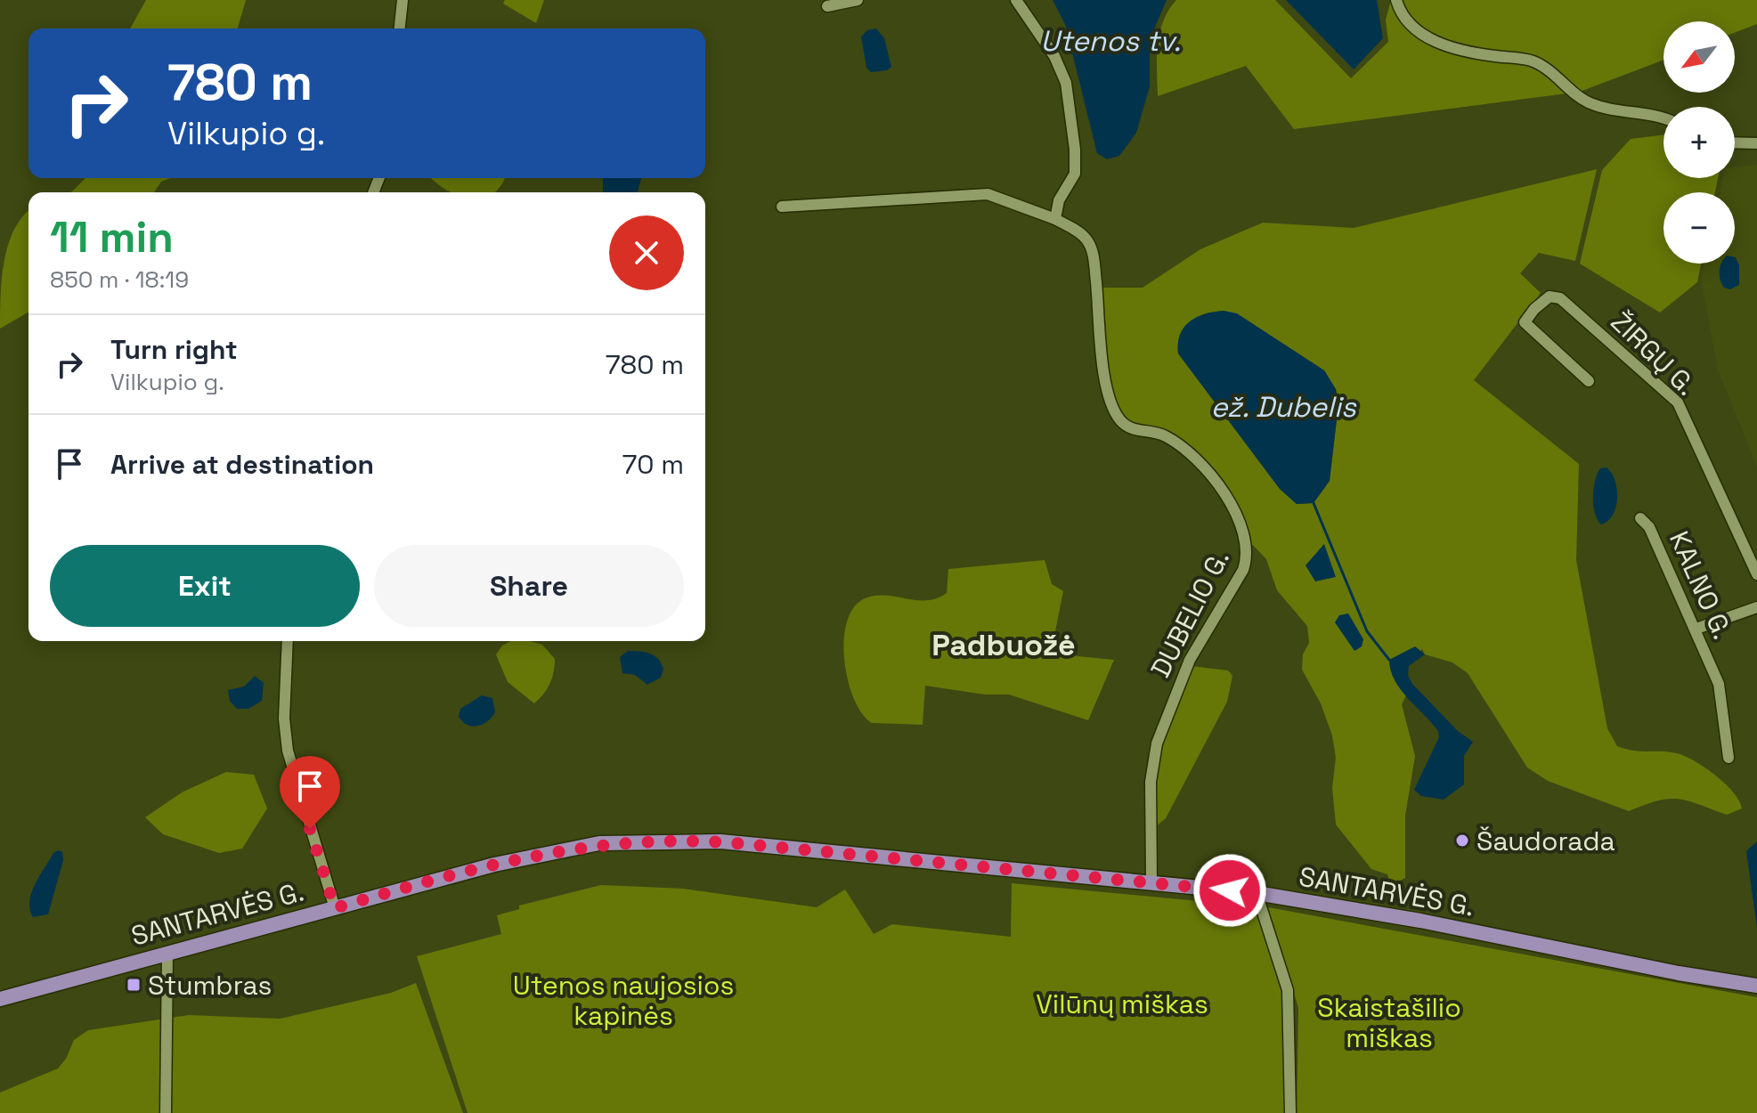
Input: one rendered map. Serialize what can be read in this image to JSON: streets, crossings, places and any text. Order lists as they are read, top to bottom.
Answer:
{
  "streets": {
    "main road": ["SANTARVĖS G."],
    "street": ["ŽIRGŲ G.", "KALNO G.", "DUBELIO G."]
  },
  "crossings": [
    ["DUBELIO G.", "SANTARVĖS G."]
  ],
  "districts": ["Padbuožė"],
  "water": ["Utenos tv.", "ež. Dubelis"],
  "parks": ["Utenos naujosios kapinės", "Vilūnų miškas", "Skaistašilio miškas"],
  "places": {
    "other": ["Šaudorada"],
    "transit": ["Stumbras"]
  },
  "north": "bottom left",
  "page": {
    "map_buttons": ["+", "−"],
    "turn": ["780 m", "Vilkupio g."],
    "heading": ["11 min", "850 m · 18:19"],
    "list": [
      {
        "name": "Turn right",
        "note": "Vilkupio g.",
        "value": "780 m"
      },
      {
        "name": "Arrive at destination",
        "value": "70 m"
      }
    ],
    "buttons": ["Exit", "Share"]
  }
}
